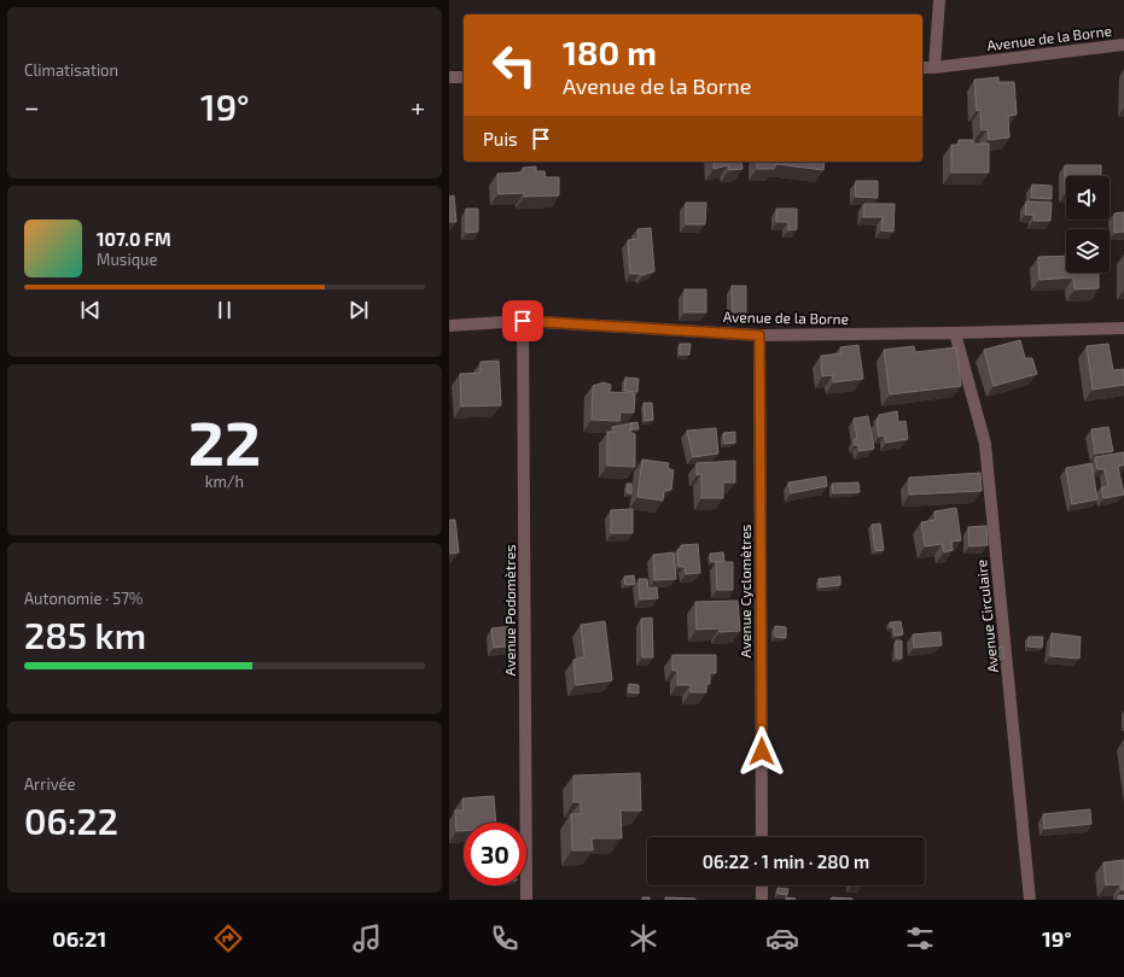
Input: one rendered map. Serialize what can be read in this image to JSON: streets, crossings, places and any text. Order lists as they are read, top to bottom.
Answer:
{
  "streets": {
    "street": [
      "Avenue de la Borne",
      "Avenue Cyclomètres",
      "Avenue Podomètres",
      "Avenue Circulaire"
    ]
  },
  "crossings": [
    ["Avenue de la Borne", "Avenue Cyclomètres"],
    ["Avenue de la Borne", "Avenue Podomètres"],
    ["Avenue de la Borne", "Avenue Circulaire"]
  ],
  "page": {
    "tile": [
      "Climatisation",
      ["22", "km/h"],
      ["Autonomie · 57%", "285 km"],
      ["Arrivée", "06:22"]
    ],
    "turn": ["180 m", "Avenue de la Borne"],
    "heat": ["−", "19°", "+"],
    "then": "Puis",
    "song": ["107.0 FM", "Musique"],
    "limit": "30",
    "trip": "06:22 · 1 min · 280 m",
    "tabs": ["06:21", "19°"]
  }
}
